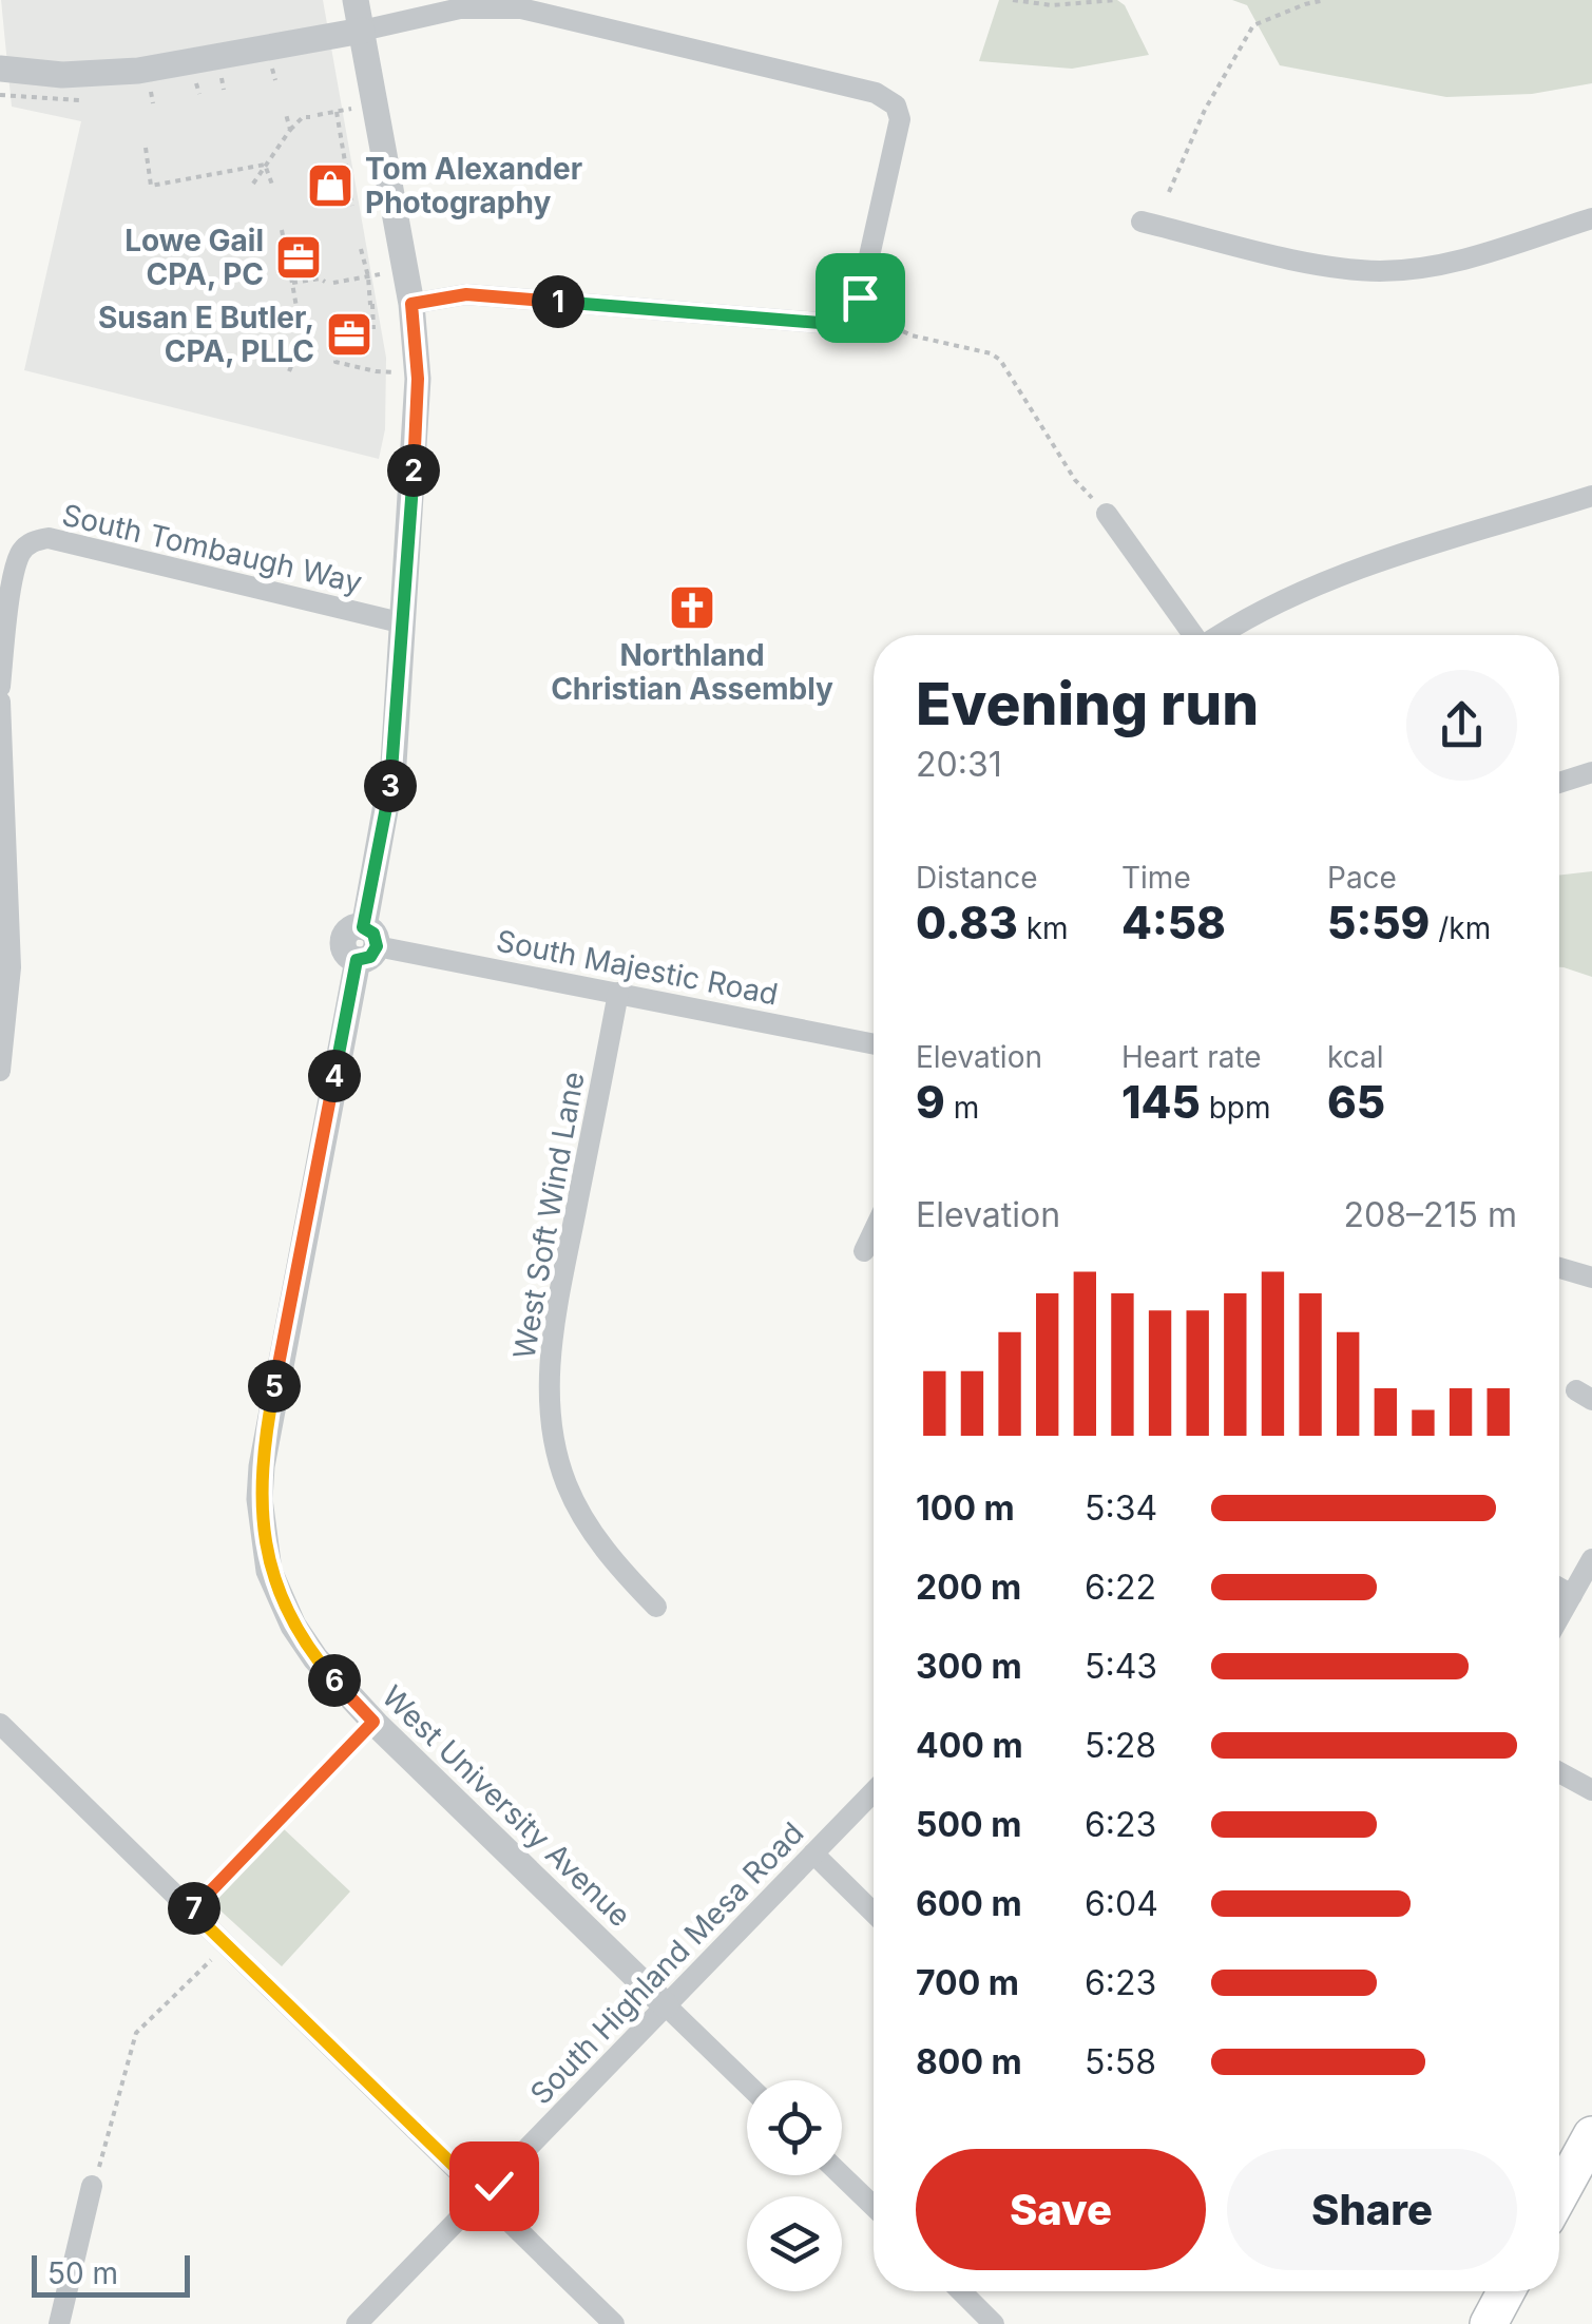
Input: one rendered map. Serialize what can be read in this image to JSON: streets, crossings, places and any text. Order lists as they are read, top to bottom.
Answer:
{
  "streets": {
    "street": [
      "South Tombaugh Way",
      "South Majestic Road",
      "West Soft Wind Lane",
      "West University Avenue",
      "South Highland Mesa Road"
    ]
  },
  "crossings": [
    ["South Tombaugh Way", "West University Avenue"],
    ["South Majestic Road", "West Soft Wind Lane"],
    ["South Majestic Road", "West University Avenue"],
    ["West University Avenue", "South Highland Mesa Road"]
  ],
  "places": {
    "shop": ["Tom Alexander Photography"],
    "office": ["Lowe Gail CPA, PC", "Susan E Butler, CPA, PLLC"],
    "church": ["Northland Christian Assembly"]
  },
  "scale_bar": "50 m",
  "page": {
    "pins": [
      "1",
      "2",
      "3",
      "4",
      "5",
      "6",
      "7"
    ],
    "heading": ["Evening run", "20:31"],
    "stats": [
      ["Distance", "0.83 km"],
      ["Time", "4:58"],
      ["Pace", "5:59 /km"],
      ["Elevation", "9 m"],
      ["Heart rate", "145 bpm"],
      ["kcal", "65"]
    ],
    "chart": ["Elevation", "208–215 m"],
    "list": [
      {
        "name": "100 m",
        "note": "5:34"
      },
      {
        "name": "200 m",
        "note": "6:22"
      },
      {
        "name": "300 m",
        "note": "5:43"
      },
      {
        "name": "400 m",
        "note": "5:28"
      },
      {
        "name": "500 m",
        "note": "6:23"
      },
      {
        "name": "600 m",
        "note": "6:04"
      },
      {
        "name": "700 m",
        "note": "6:23"
      },
      {
        "name": "800 m",
        "note": "5:58"
      }
    ],
    "buttons": ["Save", "Share"],
    "scale": "50 m"
  }
}
